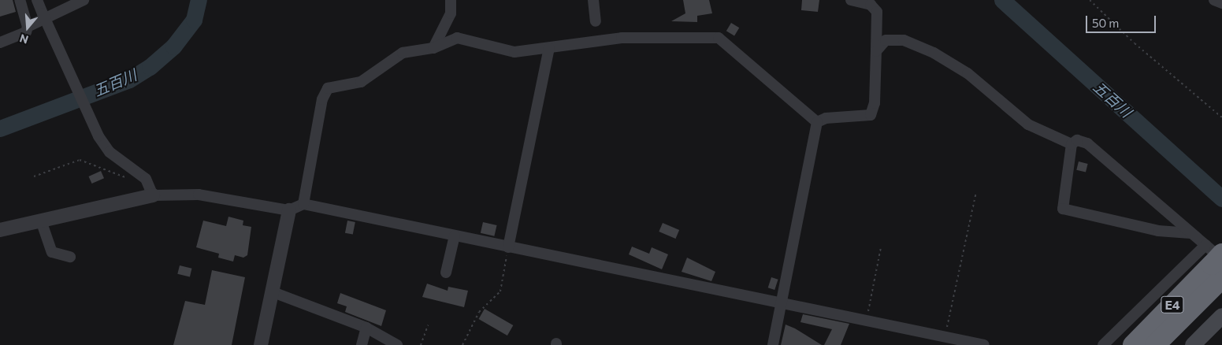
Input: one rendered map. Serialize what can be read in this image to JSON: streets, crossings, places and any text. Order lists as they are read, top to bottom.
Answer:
{
  "streets": {
    "highway": ["E4"]
  },
  "water": ["五百川"],
  "scale_bar": "50 m",
  "north": "bottom"
}
